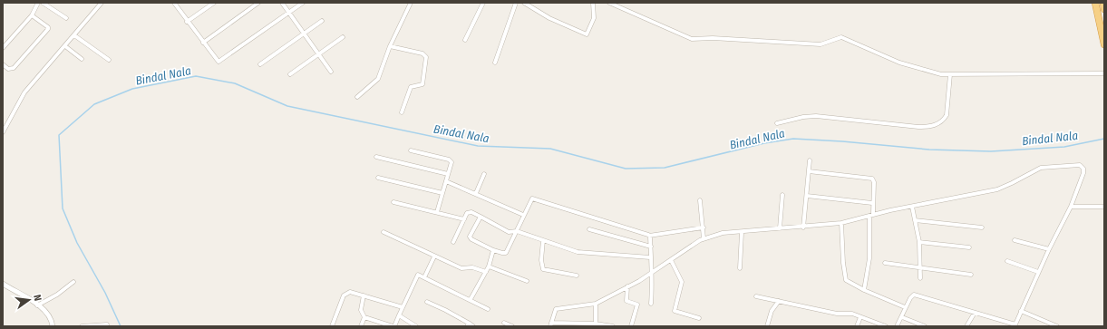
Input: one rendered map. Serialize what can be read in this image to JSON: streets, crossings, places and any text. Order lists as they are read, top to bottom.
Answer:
{
  "water": ["Bindal Nala"],
  "north": "right"
}
